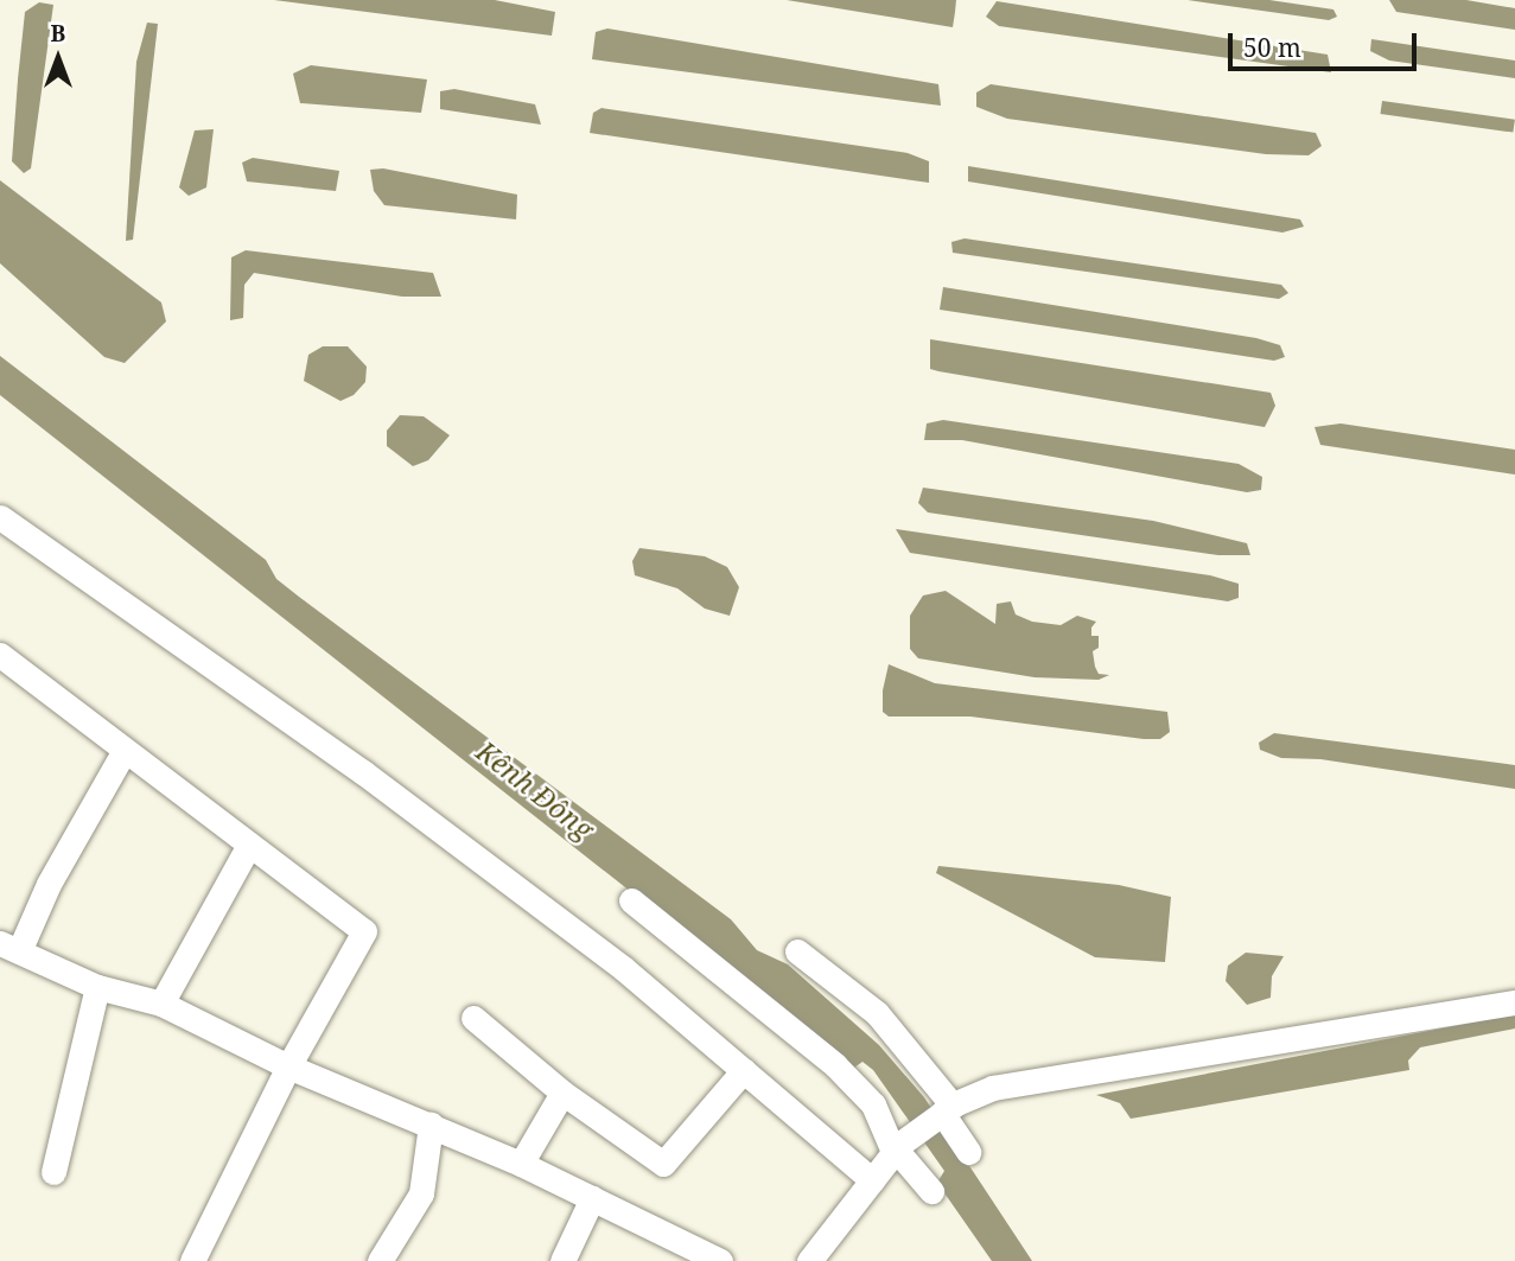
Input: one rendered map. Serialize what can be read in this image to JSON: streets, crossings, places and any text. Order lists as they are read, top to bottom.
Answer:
{
  "water": ["Kênh Đông"],
  "scale_bar": "50 m",
  "north": "top"
}
